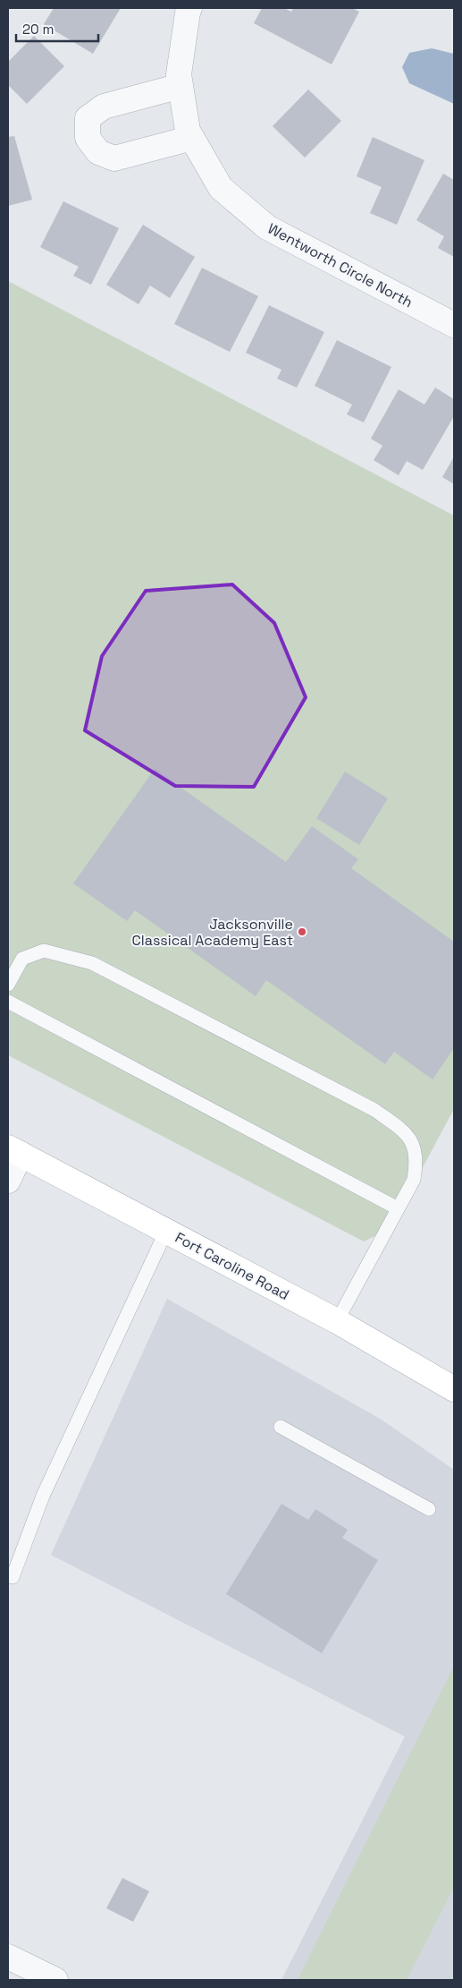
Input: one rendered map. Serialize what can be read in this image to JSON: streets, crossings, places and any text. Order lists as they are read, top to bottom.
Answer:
{
  "streets": {
    "street": ["Wentworth Circle North", "Fort Caroline Road"]
  },
  "places": ["Jacksonville Classical Academy East"],
  "scale_bar": "20 m"
}
